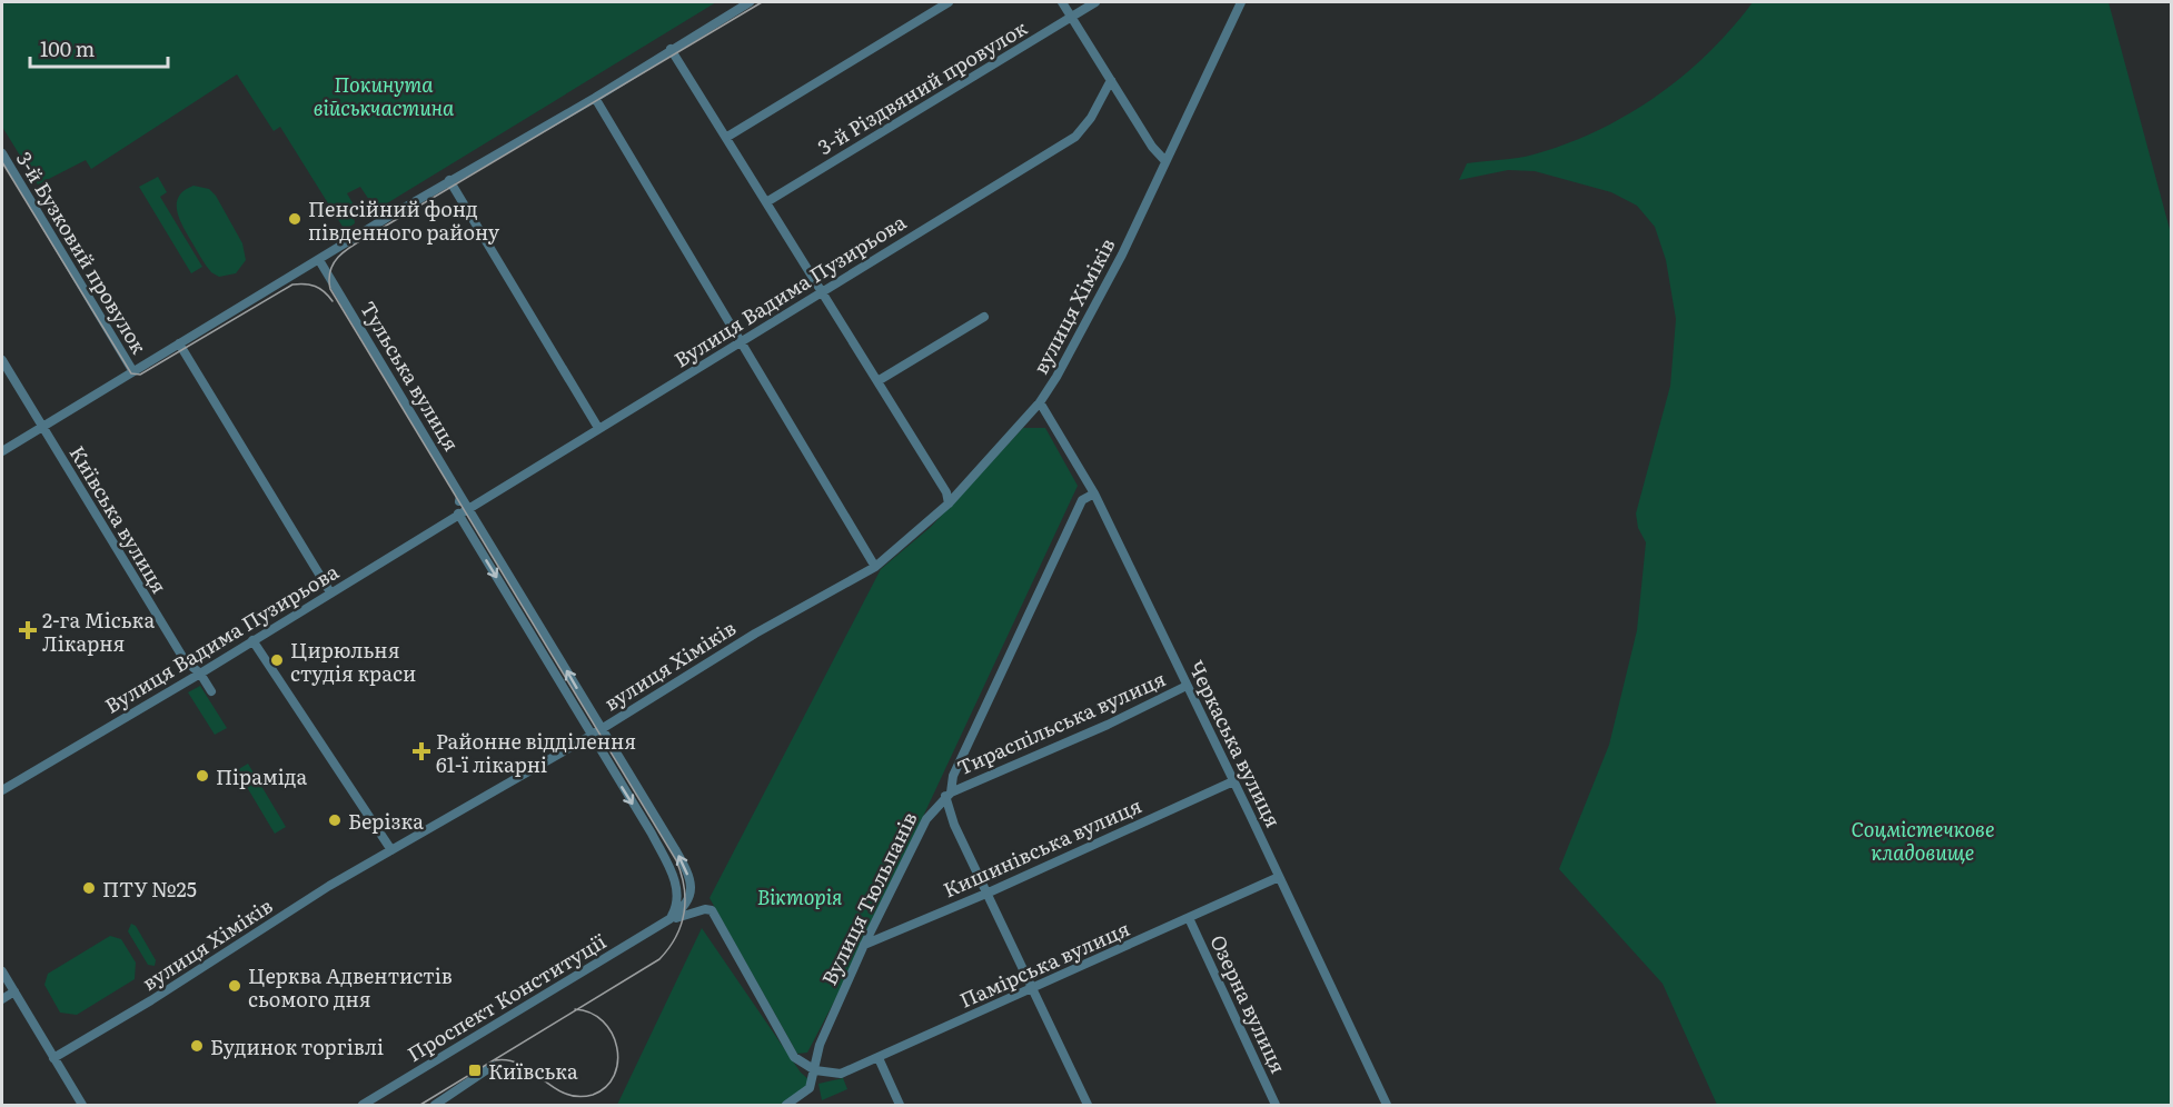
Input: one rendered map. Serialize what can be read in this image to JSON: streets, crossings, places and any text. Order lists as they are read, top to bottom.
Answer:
{
  "streets": {
    "street": [
      "3-й Різдвяний провулок",
      "3-й Бузковий провулок",
      "Вулиця Вадима Пузирьова",
      "вулиця Хіміків",
      "Тульська вулиця",
      "Київська вулиця",
      "Тираспільська вулиця",
      "Черкаська вулиця",
      "Кишинівська вулиця",
      "Вулиця Тюльпанів",
      "Памірська вулиця",
      "Проспект Конституції",
      "Озерна вулиця"
    ]
  },
  "crossings": [
    ["Вулиця Вадима Пузирьова", "Тульська вулиця"],
    ["Вулиця Вадима Пузирьова", "Київська вулиця"],
    ["вулиця Хіміків", "Черкаська вулиця"],
    ["Тираспільська вулиця", "Черкаська вулиця"],
    ["Тираспільська вулиця", "Вулиця Тюльпанів"],
    ["Черкаська вулиця", "Кишинівська вулиця"],
    ["Черкаська вулиця", "Вулиця Тюльпанів"],
    ["Черкаська вулиця", "Памірська вулиця"],
    ["Кишинівська вулиця", "Вулиця Тюльпанів"],
    ["Вулиця Тюльпанів", "Памірська вулиця"],
    ["Памірська вулиця", "Озерна вулиця"]
  ],
  "parks": ["Покинута військчастина", "Соцмістечкове кладовище", "Вікторія"],
  "places": {
    "other": [
      "Пенсійний фонд південного району",
      "Цирюльня студія краси",
      "Піраміда",
      "Берізка",
      "ПТУ №25",
      "Церква Адвентистів сьомого дня",
      "Будинок торгівлі"
    ],
    "health": ["2-га Міська Лікарня", "Районне відділення 61-ї лікарні"],
    "transit": ["Київська"]
  },
  "scale_bar": "100 m"
}
